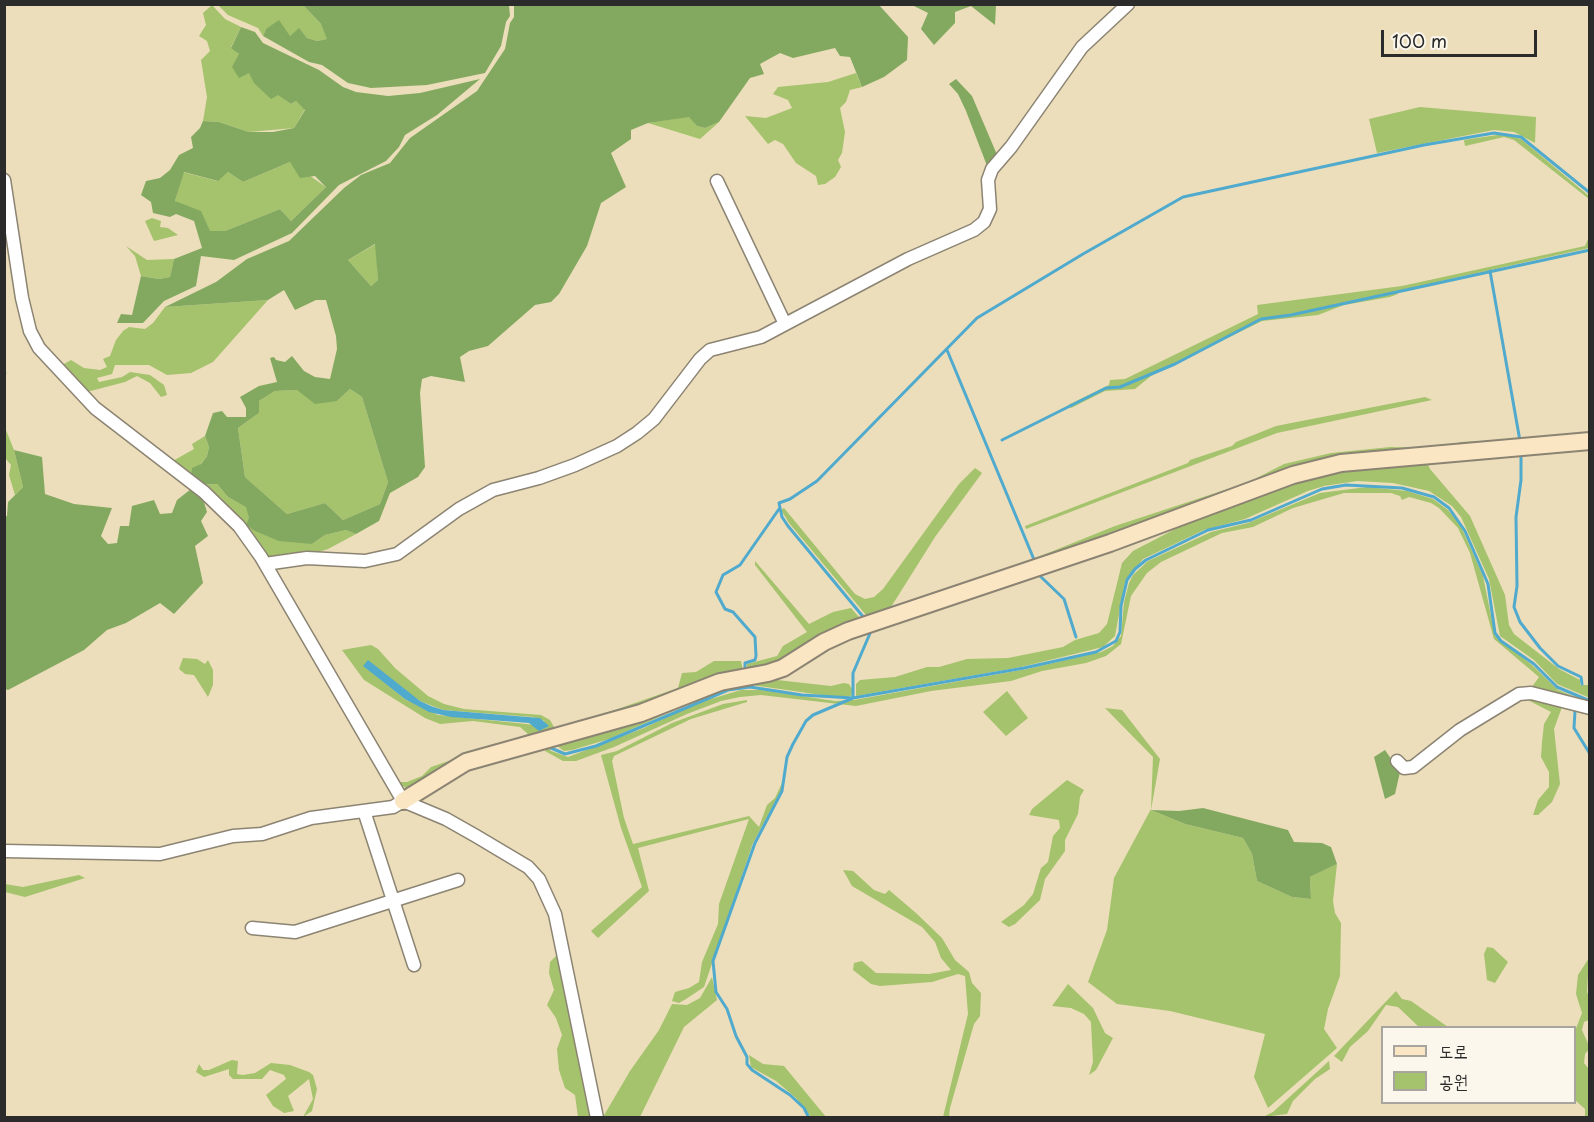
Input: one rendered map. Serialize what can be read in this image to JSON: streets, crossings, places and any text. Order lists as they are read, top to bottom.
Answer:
{
  "legend": ["도로", "공원"],
  "scale_bar": "100 m"
}
